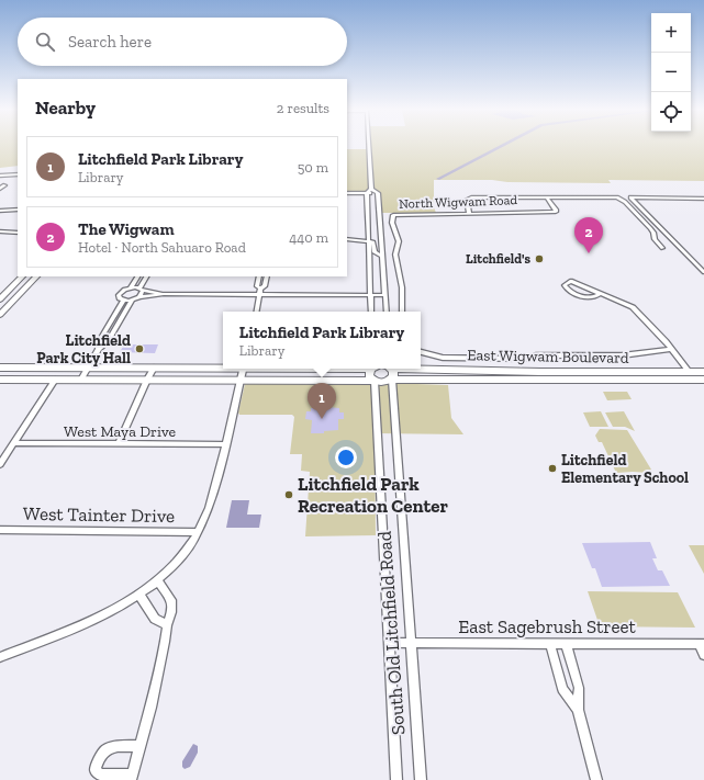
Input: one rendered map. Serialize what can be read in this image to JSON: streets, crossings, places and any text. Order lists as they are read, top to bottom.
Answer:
{
  "streets": {
    "street": [
      "North Wigwam Road",
      "East Wigwam Boulevard",
      "West Maya Drive",
      "West Tainter Drive",
      "East Sagebrush Street",
      "South Old Litchfield Road"
    ]
  },
  "crossings": [
    ["East Wigwam Boulevard", "South Old Litchfield Road"],
    ["East Sagebrush Street", "South Old Litchfield Road"]
  ],
  "places": [
    "Litchfield's",
    "Litchfield Park City Hall",
    "Litchfield Elementary School",
    "Litchfield Park Recreation Center"
  ],
  "page": {
    "map_buttons": ["+", "−"],
    "search": "Search here",
    "heading": ["Nearby", "2 results"],
    "list": [
      {
        "mark": "1",
        "name": "Litchfield Park Library",
        "note": "Library",
        "value": "50 m"
      },
      {
        "mark": "2",
        "name": "The Wigwam",
        "note": "Hotel · North Sahuaro Road",
        "value": "440 m"
      }
    ],
    "pins": ["2", "1"],
    "popup": ["Litchfield Park Library", "Library"]
  }
}
